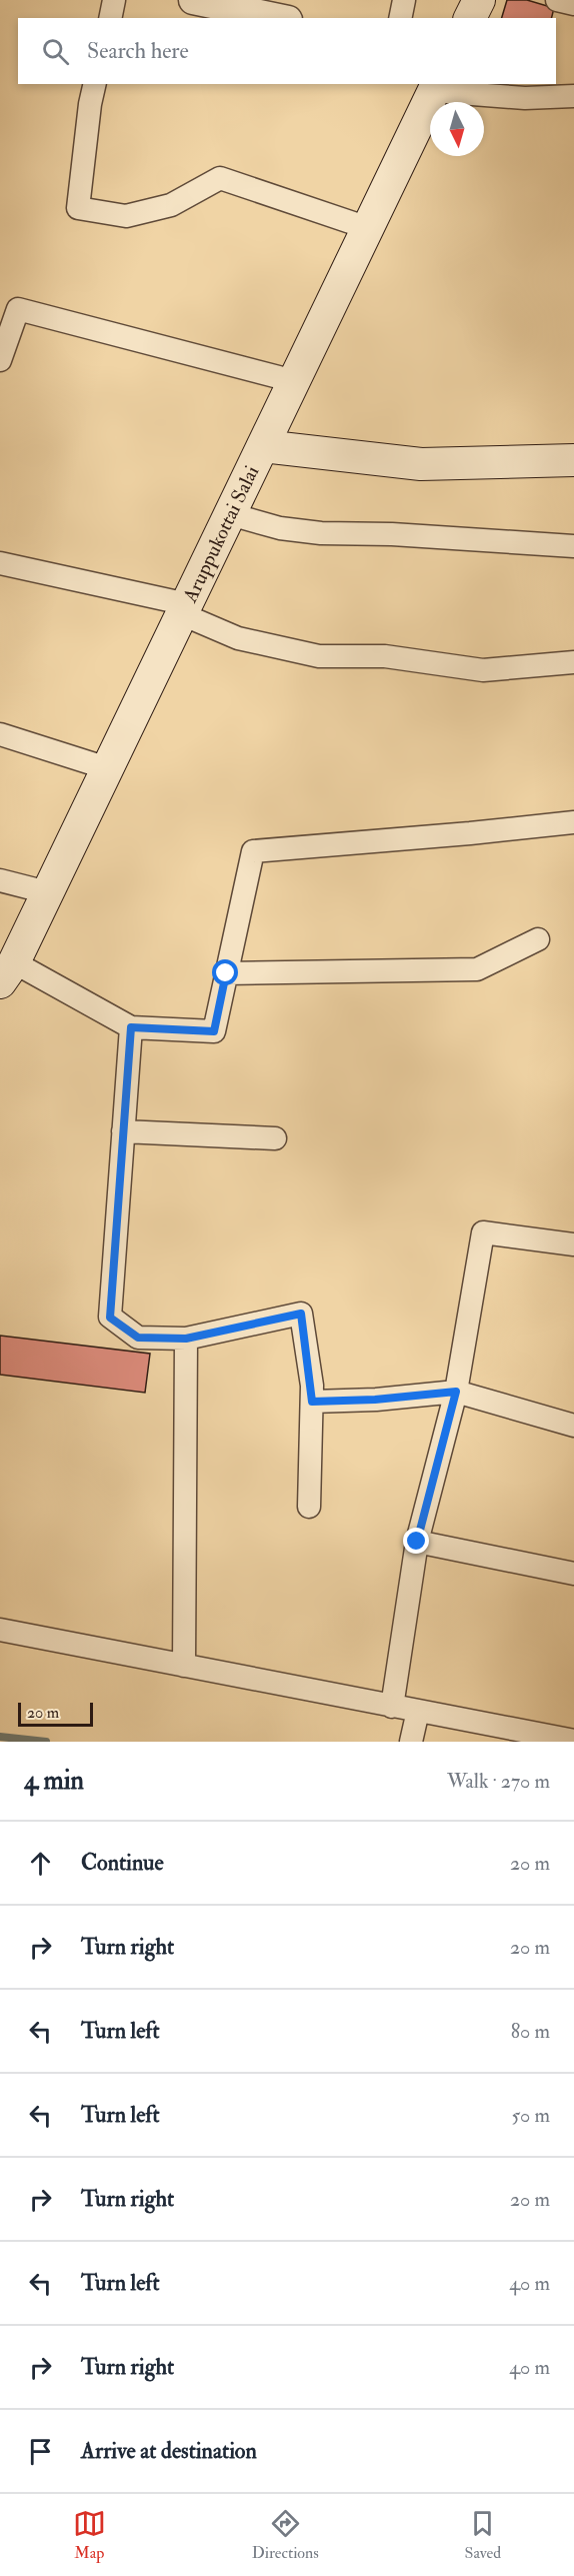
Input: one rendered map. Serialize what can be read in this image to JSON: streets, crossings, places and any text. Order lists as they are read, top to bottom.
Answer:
{
  "streets": {
    "main road": ["Aruppukottai Salai"]
  },
  "scale_bar": "20 m",
  "north": "bottom",
  "page": {
    "search": "Search here",
    "scale": "20 m",
    "heading": ["4 min", "Walk · 270 m"],
    "list": [
      ["Continue", "20 m"],
      ["Turn right", "20 m"],
      ["Turn left", "80 m"],
      ["Turn left", "50 m"],
      ["Turn right", "20 m"],
      ["Turn left", "40 m"],
      ["Turn right", "40 m"],
      "Arrive at destination"
    ],
    "nav": ["Map", "Directions", "Saved"]
  }
}
